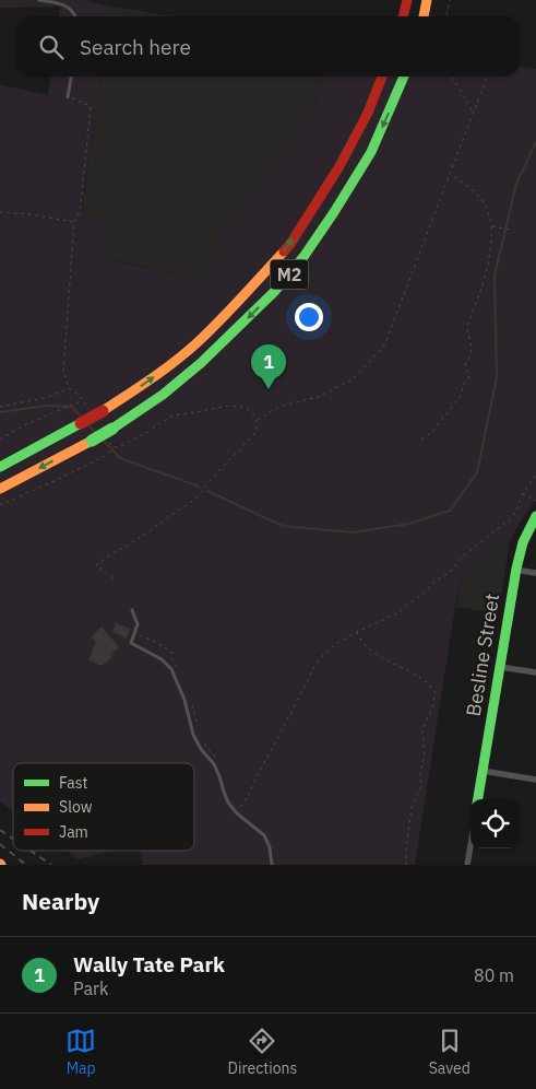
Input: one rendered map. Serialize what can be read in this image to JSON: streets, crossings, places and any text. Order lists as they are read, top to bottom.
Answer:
{
  "streets": {
    "main road": ["M2", "Besline Street"]
  },
  "legend": ["Fast", "Slow", "Jam"],
  "page": {
    "search": "Search here",
    "pins": "1",
    "heading": "Nearby",
    "list": [
      {
        "mark": "1",
        "name": "Wally Tate Park",
        "note": "Park",
        "value": "80 m"
      }
    ],
    "nav": ["Map", "Directions", "Saved"]
  }
}
